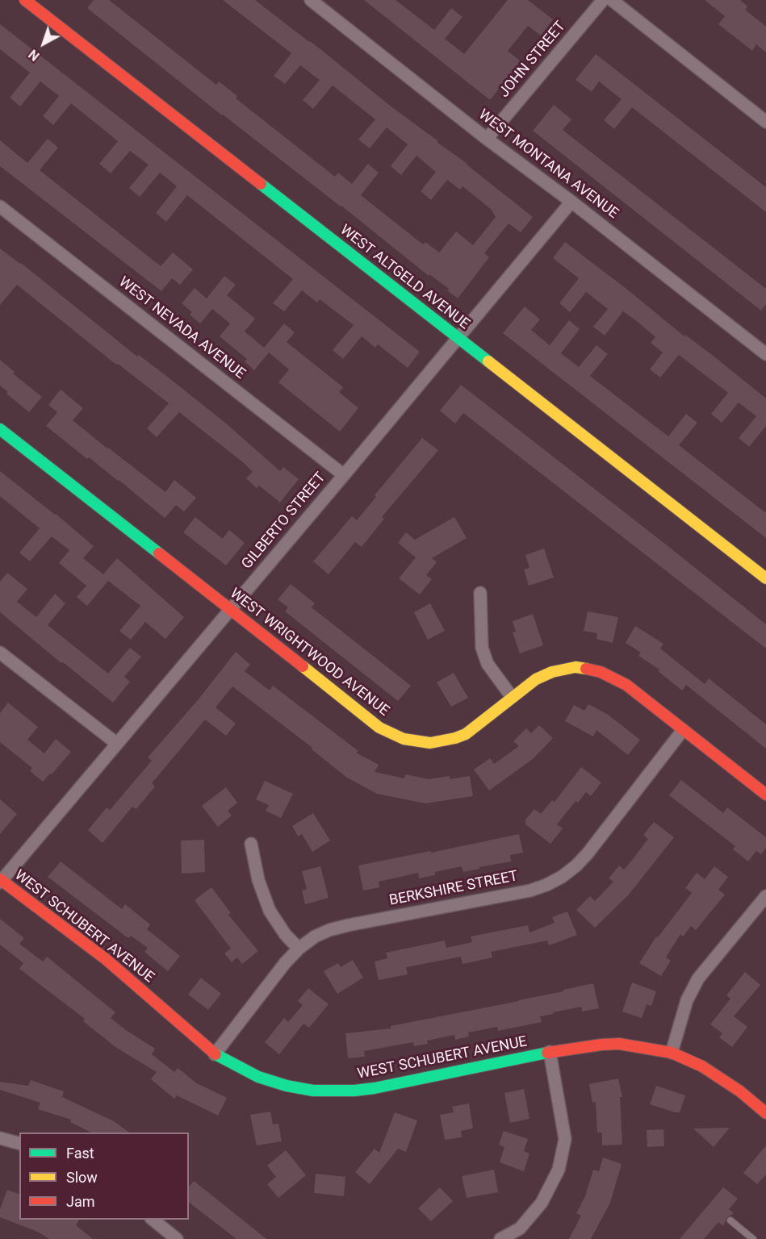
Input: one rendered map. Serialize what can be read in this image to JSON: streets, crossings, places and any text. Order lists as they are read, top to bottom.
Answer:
{
  "streets": {
    "street": [
      "JOHN STREET",
      "WEST MONTANA AVENUE",
      "WEST ALTGELD AVENUE",
      "WEST NEVADA AVENUE",
      "GILBERTO STREET",
      "WEST WRIGHTWOOD AVENUE",
      "BERKSHIRE STREET",
      "WEST SCHUBERT AVENUE"
    ]
  },
  "crossings": [
    ["JOHN STREET", "WEST MONTANA AVENUE"],
    ["WEST MONTANA AVENUE", "GILBERTO STREET"],
    ["WEST ALTGELD AVENUE", "GILBERTO STREET"],
    ["WEST NEVADA AVENUE", "GILBERTO STREET"],
    ["GILBERTO STREET", "WEST WRIGHTWOOD AVENUE"],
    ["GILBERTO STREET", "WEST SCHUBERT AVENUE"],
    ["WEST WRIGHTWOOD AVENUE", "BERKSHIRE STREET"],
    ["BERKSHIRE STREET", "WEST SCHUBERT AVENUE"]
  ],
  "legend": ["Fast", "Slow", "Jam"],
  "north": "bottom left"
}
